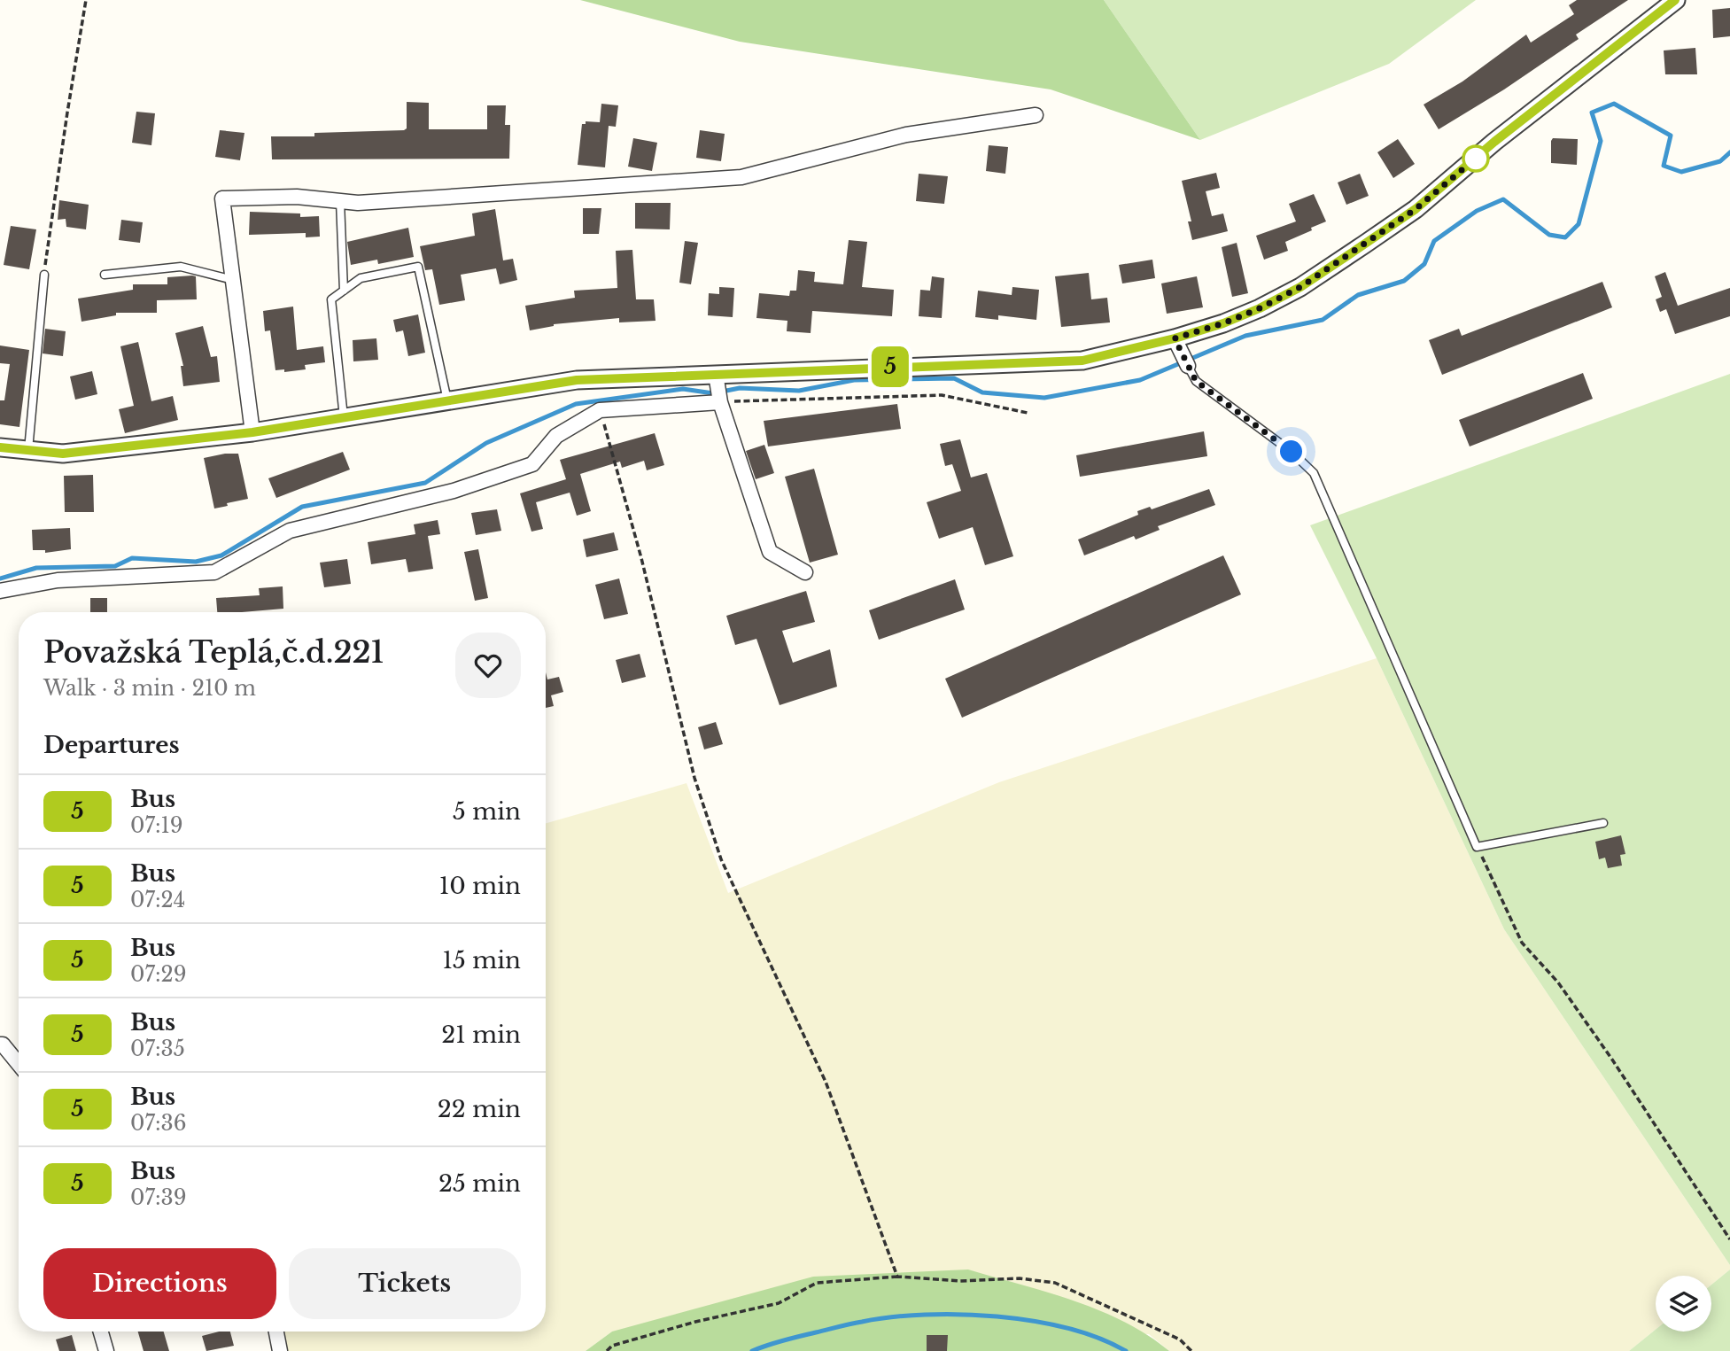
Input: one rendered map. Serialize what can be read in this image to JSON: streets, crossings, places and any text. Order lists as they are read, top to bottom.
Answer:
{
  "lines": ["bus line 5"],
  "page": {
    "on_map": "5",
    "heading": [
      ["Považská Teplá,č.d.221", "Walk · 3 min · 210 m"],
      "Departures"
    ],
    "list": [
      {
        "mark": "5",
        "name": "Bus",
        "note": "07:19",
        "value": "5 min"
      },
      {
        "mark": "5",
        "name": "Bus",
        "note": "07:24",
        "value": "10 min"
      },
      {
        "mark": "5",
        "name": "Bus",
        "note": "07:29",
        "value": "15 min"
      },
      {
        "mark": "5",
        "name": "Bus",
        "note": "07:35",
        "value": "21 min"
      },
      {
        "mark": "5",
        "name": "Bus",
        "note": "07:36",
        "value": "22 min"
      },
      {
        "mark": "5",
        "name": "Bus",
        "note": "07:39",
        "value": "25 min"
      }
    ],
    "buttons": ["Directions", "Tickets"]
  }
}
